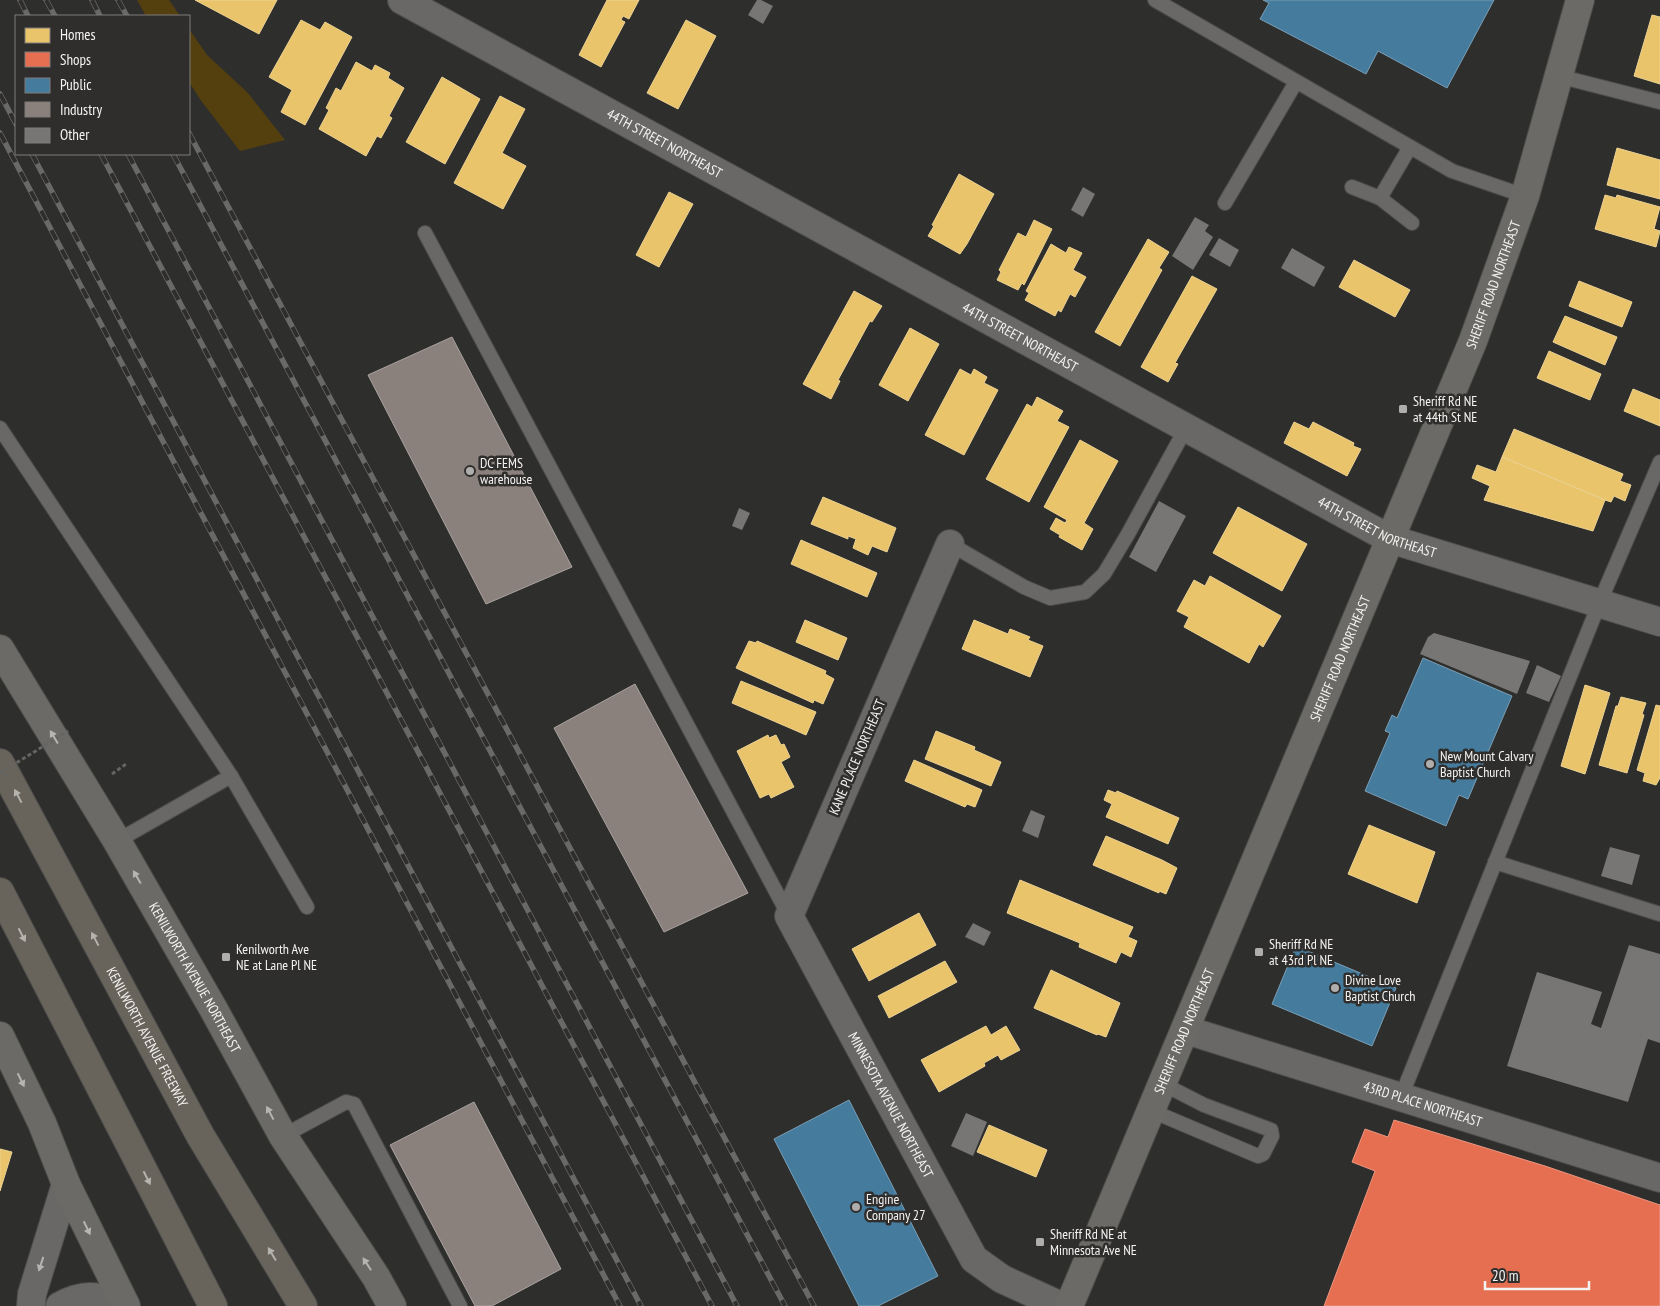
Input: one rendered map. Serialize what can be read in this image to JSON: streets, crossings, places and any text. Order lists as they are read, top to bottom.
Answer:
{
  "streets": {
    "highway": ["KENILWORTH AVENUE FREEWAY"],
    "main road": ["SHERIFF ROAD NORTHEAST", "KENILWORTH AVENUE NORTHEAST"],
    "street": [
      "44TH STREET NORTHEAST",
      "KANE PLACE NORTHEAST",
      "43RD PLACE NORTHEAST",
      "MINNESOTA AVENUE NORTHEAST"
    ]
  },
  "crossings": [
    ["44TH STREET NORTHEAST", "SHERIFF ROAD NORTHEAST"],
    ["SHERIFF ROAD NORTHEAST", "43RD PLACE NORTHEAST"],
    ["KANE PLACE NORTHEAST", "MINNESOTA AVENUE NORTHEAST"]
  ],
  "places": {
    "transit": [
      "Sheriff Rd NE at 44th St NE",
      "Sheriff Rd NE at 43rd Pl NE",
      "Kenilworth Ave NE at Lane Pl NE",
      "Sheriff Rd NE at Minnesota Ave NE"
    ],
    "other": [
      "DC FEMS warehouse",
      "New Mount Calvary Baptist Church",
      "Divine Love Baptist Church",
      "Engine Company 27"
    ]
  },
  "legend": [
    "Homes",
    "Shops",
    "Public",
    "Industry",
    "Other"
  ],
  "scale_bar": "20 m"
}
